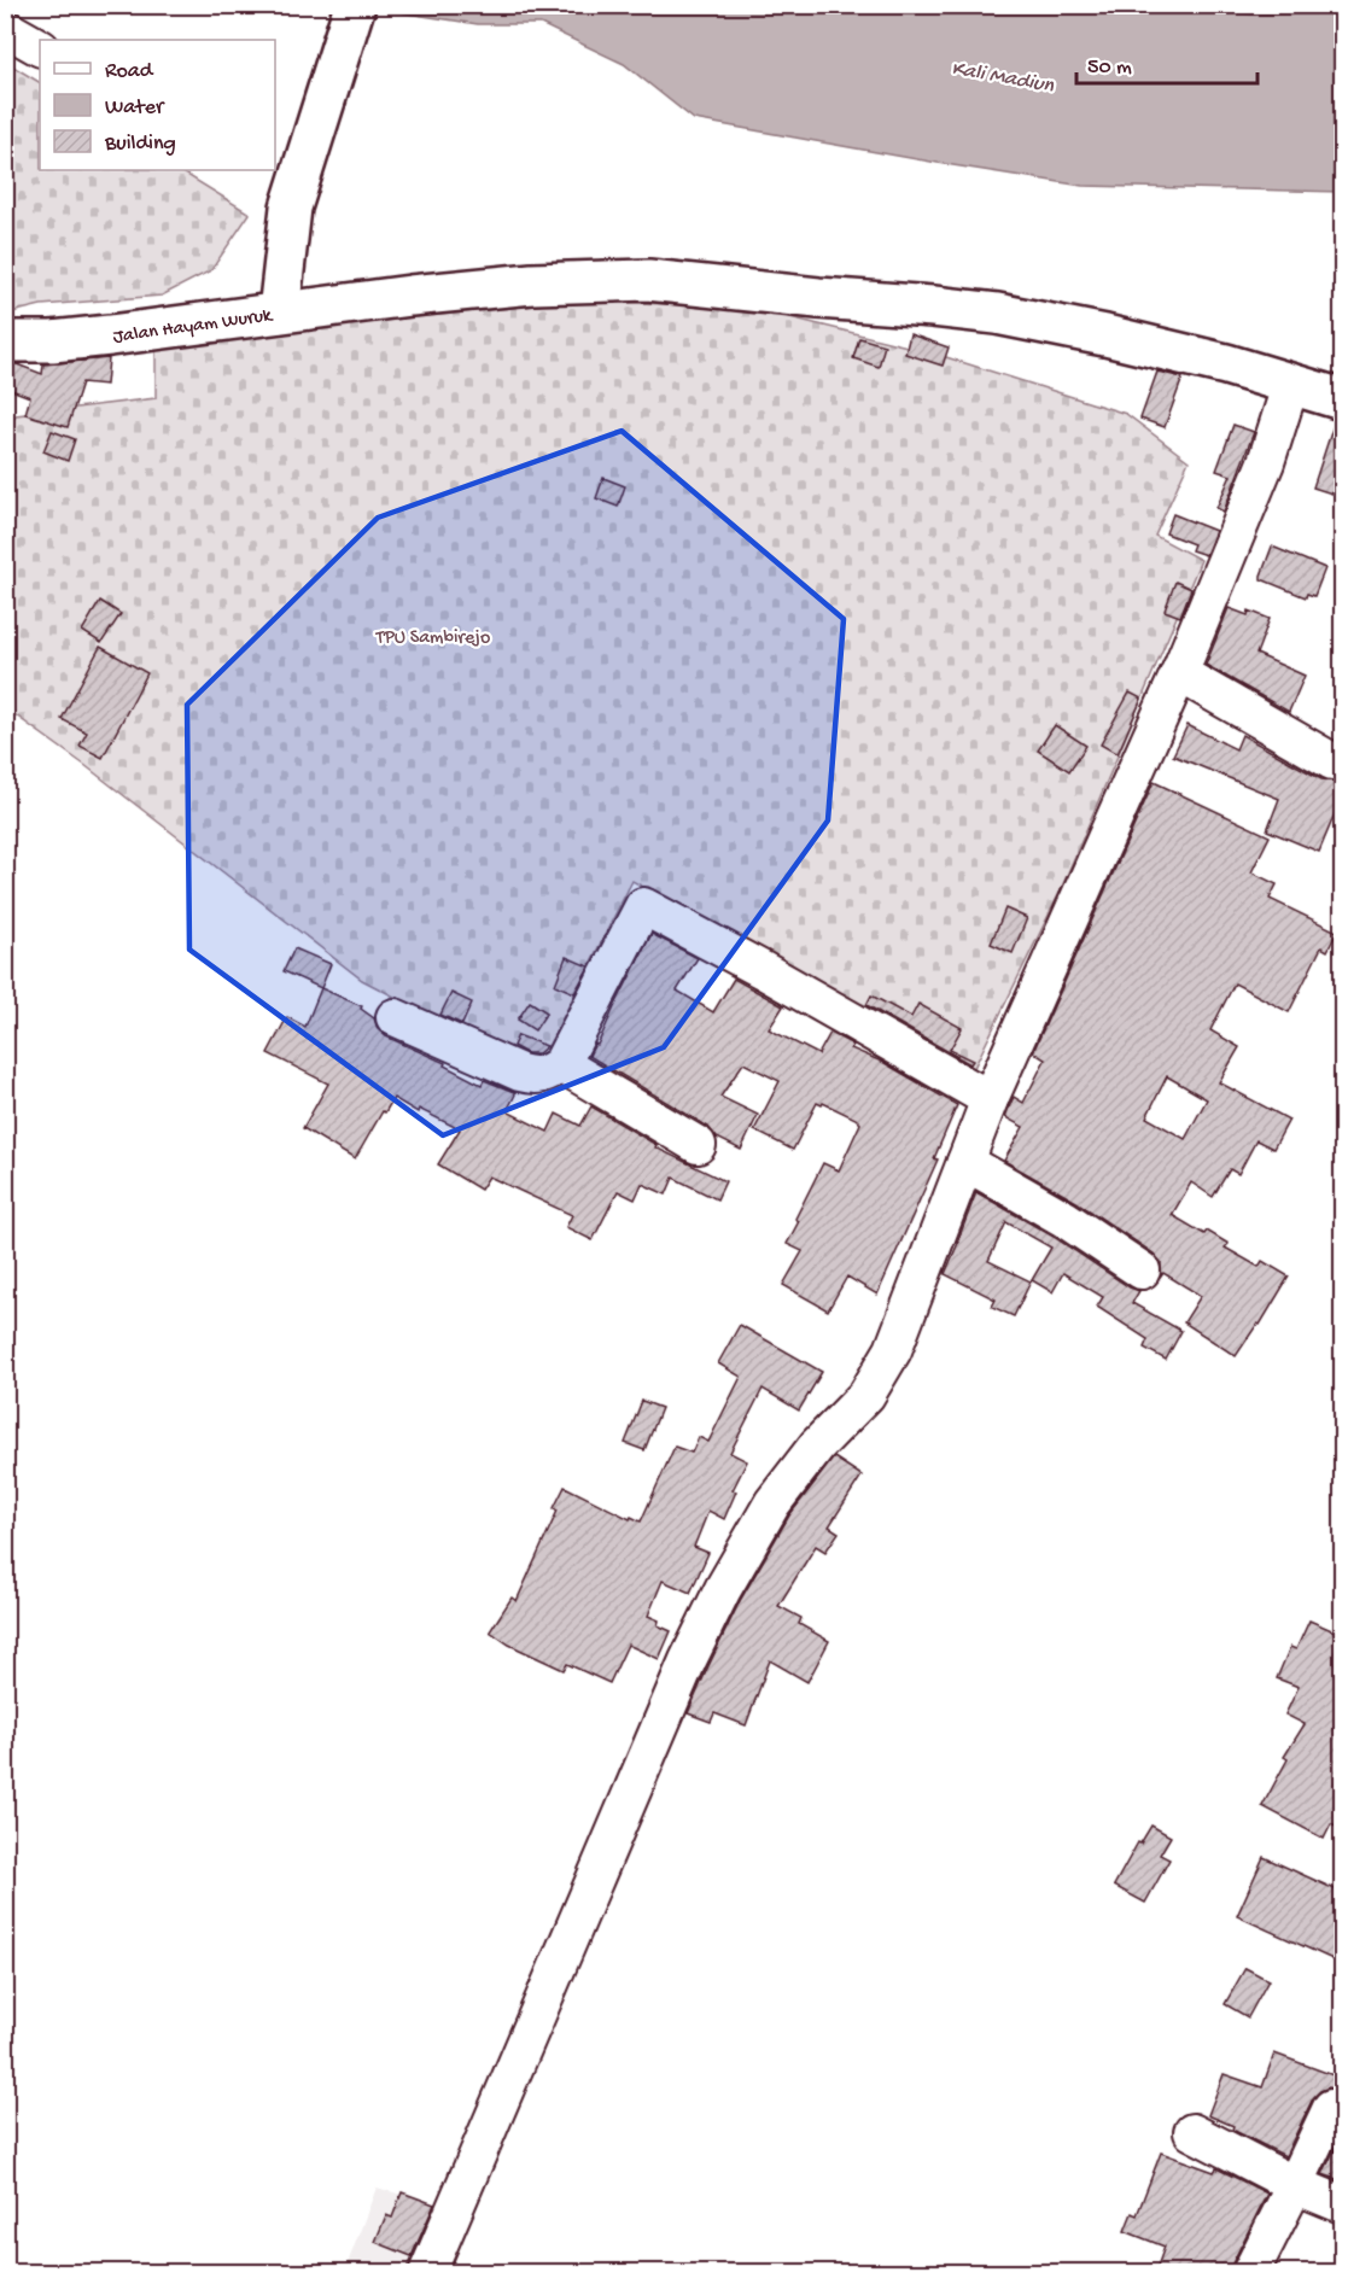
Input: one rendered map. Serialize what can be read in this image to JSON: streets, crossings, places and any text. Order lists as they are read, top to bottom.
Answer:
{
  "streets": {
    "main road": ["Jalan Hayam Wuruk"]
  },
  "water": ["Kali Madiun"],
  "parks": ["TPU Sambirejo"],
  "legend": ["Road", "Water", "Building"],
  "scale_bar": "50 m"
}
